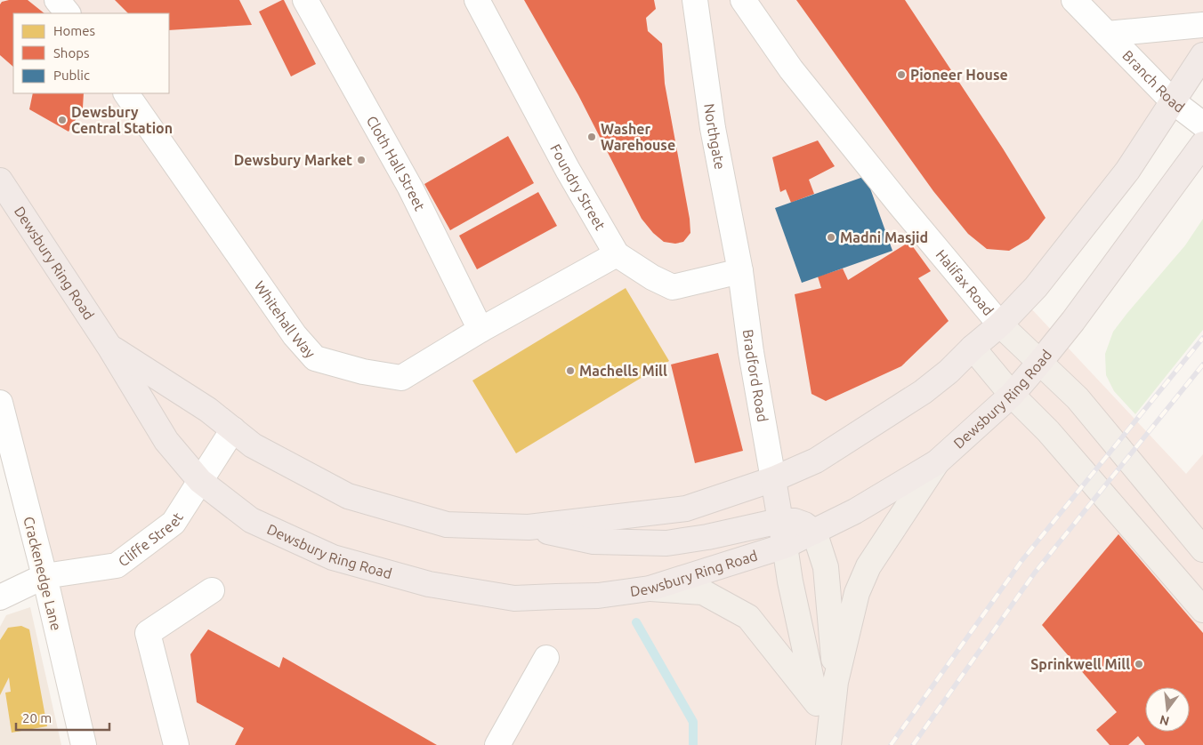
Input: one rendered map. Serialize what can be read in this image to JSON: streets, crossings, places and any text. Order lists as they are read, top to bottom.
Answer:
{
  "streets": {
    "highway": ["Dewsbury Ring Road"],
    "main road": ["Halifax Road"],
    "street": [
      "Branch Road",
      "Northgate",
      "Cloth Hall Street",
      "Foundry Street",
      "Whitehall Way",
      "Bradford Road",
      "Cliffe Street",
      "Crackenedge Lane"
    ]
  },
  "crossings": [
    ["Branch Road", "Dewsbury Ring Road"],
    ["Northgate", "Foundry Street"],
    ["Northgate", "Bradford Road"],
    ["Cloth Hall Street", "Whitehall Way"],
    ["Foundry Street", "Whitehall Way"],
    ["Foundry Street", "Bradford Road"],
    ["Dewsbury Ring Road", "Halifax Road"],
    ["Dewsbury Ring Road", "Bradford Road"],
    ["Dewsbury Ring Road", "Cliffe Street"],
    ["Cliffe Street", "Crackenedge Lane"]
  ],
  "places": [
    "Pioneer House",
    "Dewsbury Central Station",
    "Washer Warehouse",
    "Dewsbury Market",
    "Madni Masjid",
    "Machells Mill",
    "Sprinkwell Mill"
  ],
  "legend": ["Homes", "Shops", "Public"],
  "scale_bar": "20 m",
  "north": "bottom"
}
